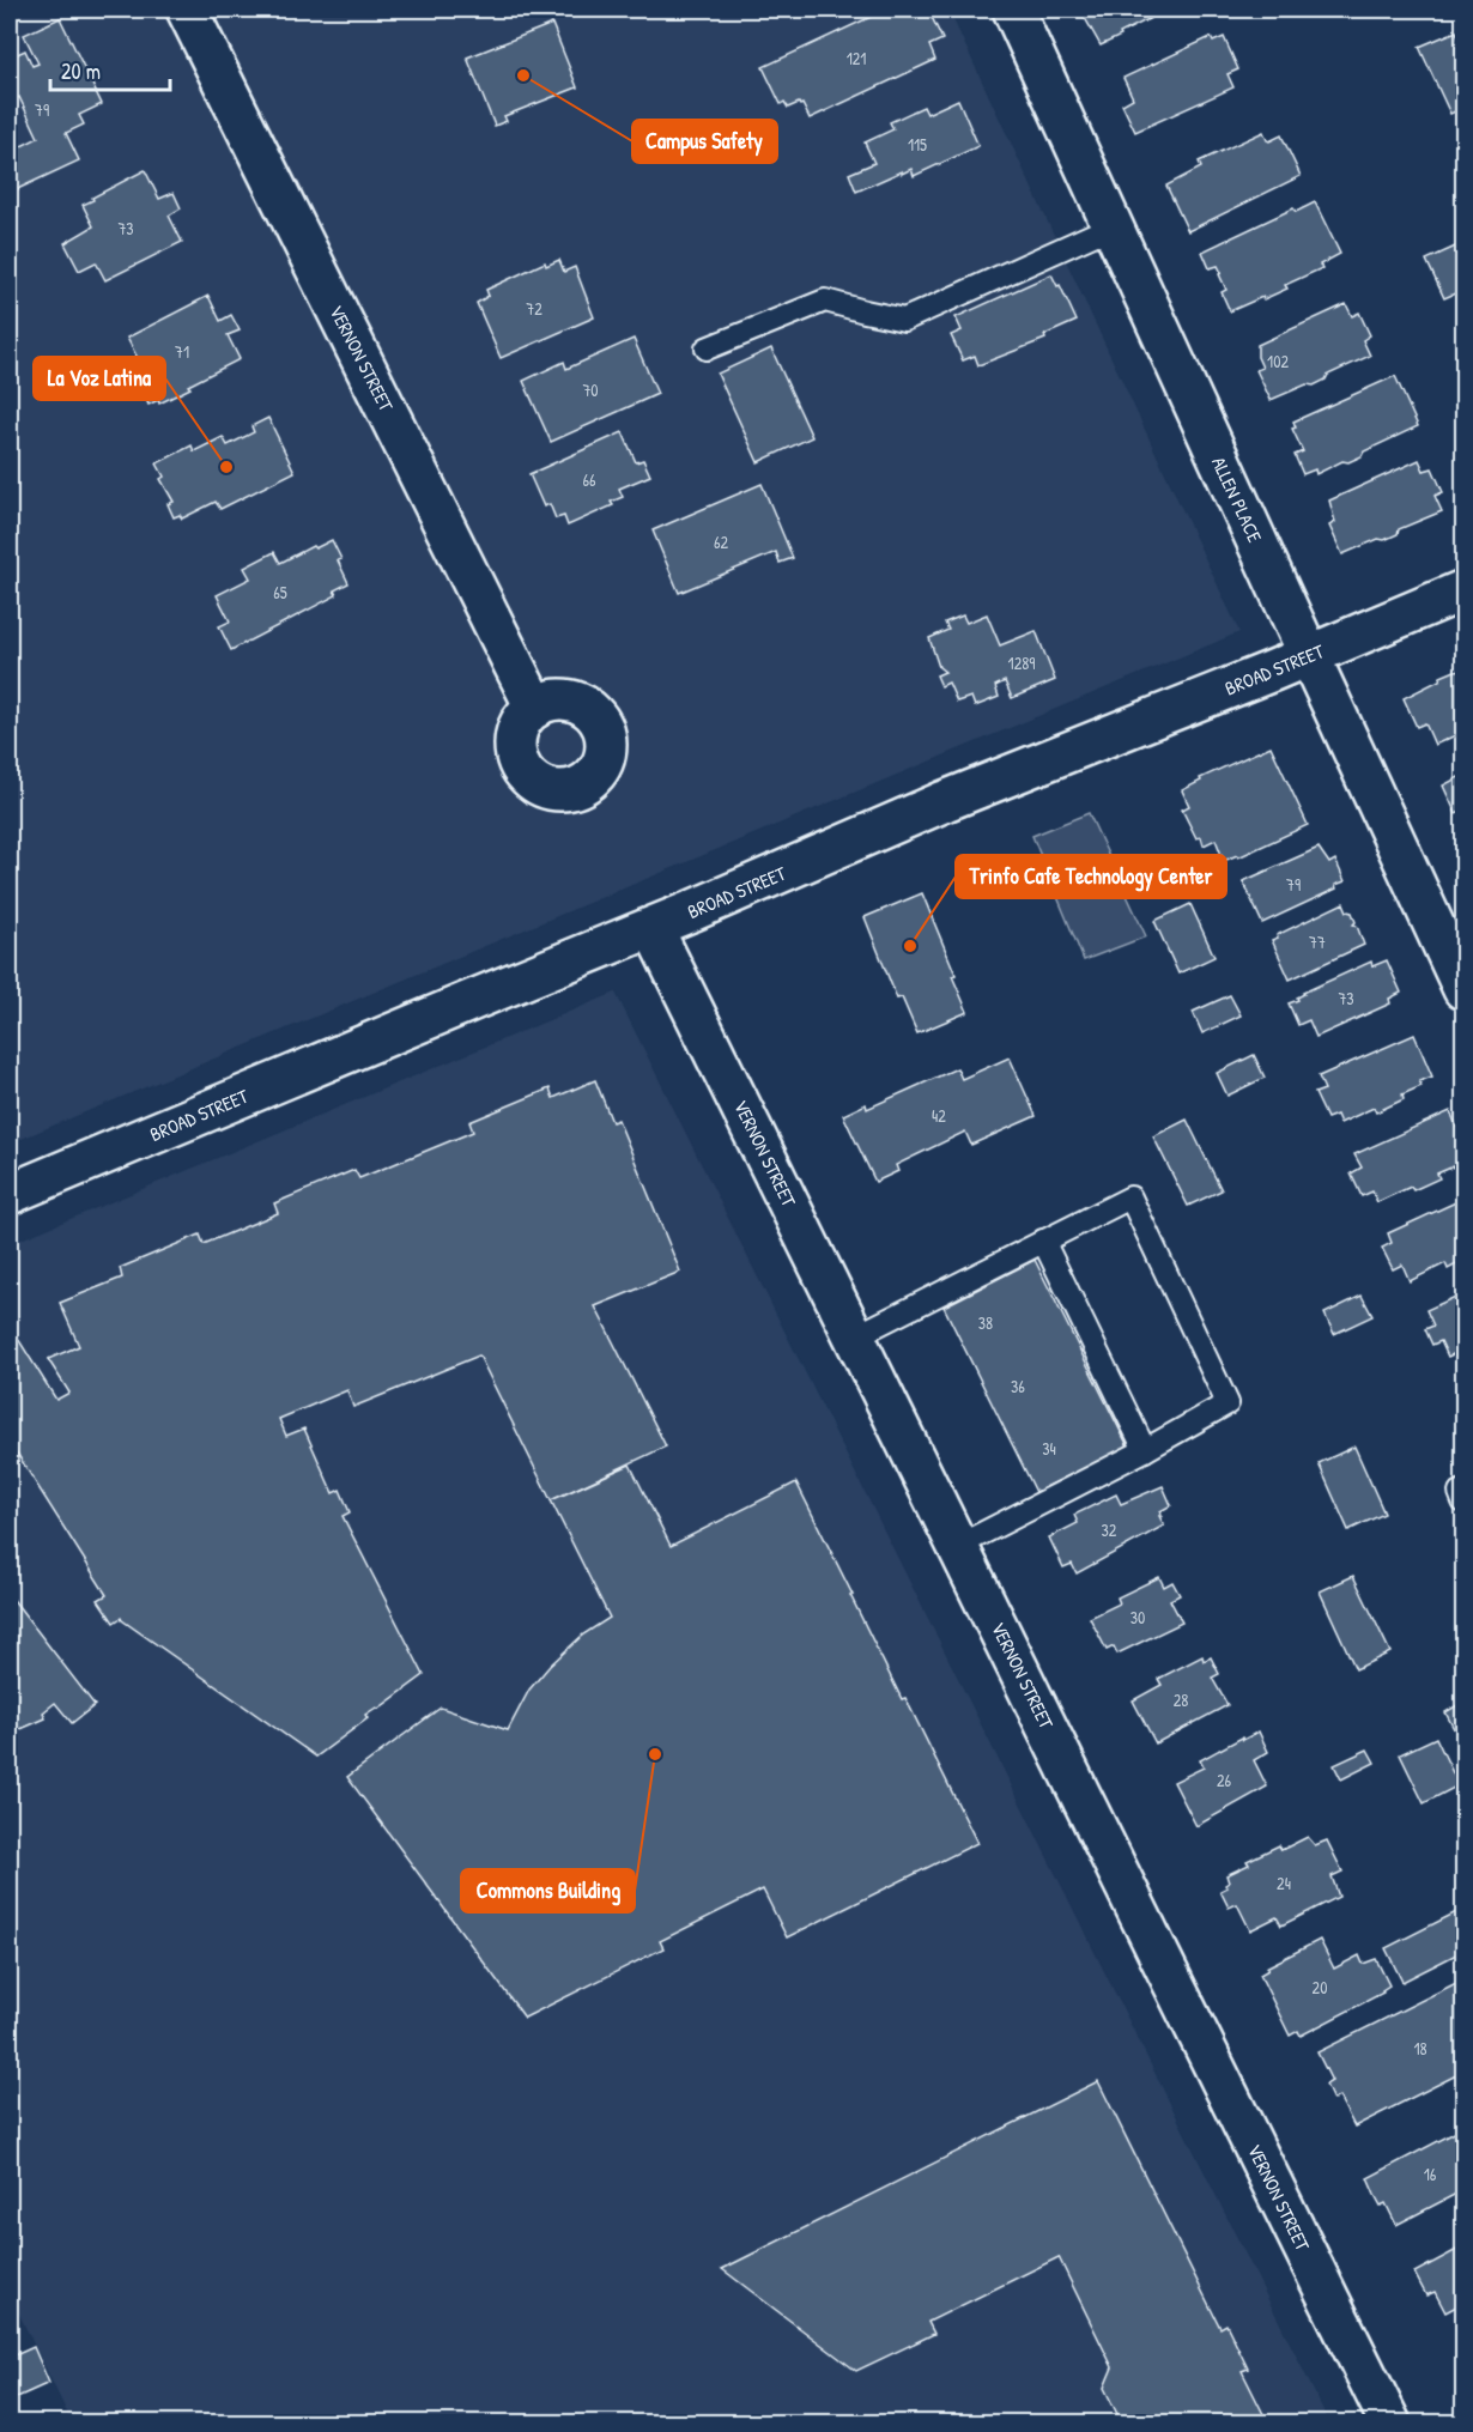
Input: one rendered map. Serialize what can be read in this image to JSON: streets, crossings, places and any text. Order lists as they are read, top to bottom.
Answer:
{
  "streets": {
    "street": ["VERNON STREET", "ALLEN PLACE", "BROAD STREET"]
  },
  "crossings": [
    ["VERNON STREET", "BROAD STREET"],
    ["ALLEN PLACE", "BROAD STREET"]
  ],
  "places": [
    "Campus Safety",
    "La Voz Latina",
    "Trinfo Cafe Technology Center",
    "Commons Building"
  ],
  "house_numbers": [
    "121",
    "79",
    "115",
    "73",
    "72",
    "71",
    "102",
    "70",
    "66",
    "62",
    "65",
    "1289",
    "79",
    "77",
    "73",
    "42",
    "38",
    "36",
    "34",
    "32",
    "30",
    "28",
    "26",
    "24",
    "20",
    "18",
    "16"
  ],
  "scale_bar": "20 m"
}
